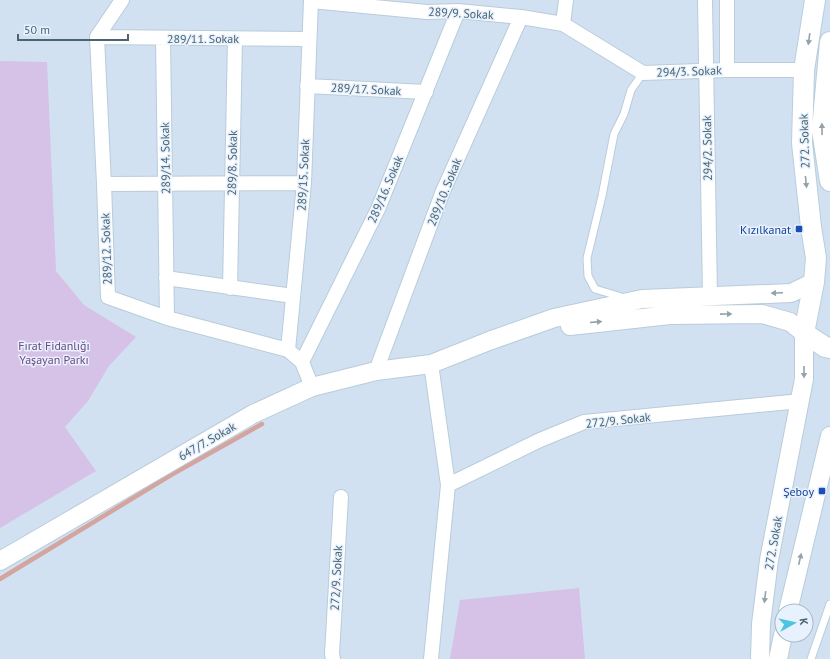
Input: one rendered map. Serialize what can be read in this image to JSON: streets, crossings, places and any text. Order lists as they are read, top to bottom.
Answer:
{
  "streets": {
    "main road": ["272. Sokak"],
    "street": [
      "289/9. Sokak",
      "289/11. Sokak",
      "294/3. Sokak",
      "289/17. Sokak",
      "294/2. Sokak",
      "289/14. Sokak",
      "289/8. Sokak",
      "289/15. Sokak",
      "289/16. Sokak",
      "289/10. Sokak",
      "289/12. Sokak",
      "272/9. Sokak",
      "647/7. Sokak"
    ]
  },
  "crossings": [
    ["289/9. Sokak", "294/3. Sokak"],
    ["289/9. Sokak", "289/15. Sokak"],
    ["289/9. Sokak", "289/16. Sokak"],
    ["289/9. Sokak", "289/10. Sokak"],
    ["289/11. Sokak", "289/14. Sokak"],
    ["289/11. Sokak", "289/8. Sokak"],
    ["289/11. Sokak", "289/15. Sokak"],
    ["289/11. Sokak", "289/12. Sokak"],
    ["294/3. Sokak", "272. Sokak"],
    ["294/3. Sokak", "294/2. Sokak"],
    ["289/17. Sokak", "289/15. Sokak"],
    ["289/17. Sokak", "289/16. Sokak"],
    ["272. Sokak", "272/9. Sokak"],
    ["289/14. Sokak", "289/12. Sokak"],
    ["289/15. Sokak", "289/12. Sokak"],
    ["289/16. Sokak", "289/12. Sokak"],
    ["289/10. Sokak", "647/7. Sokak"],
    ["289/12. Sokak", "647/7. Sokak"]
  ],
  "parks": ["Fırat Fidanlığı Yaşayan Parkı"],
  "places": {
    "transit": ["Kızılkanat", "Şeboy"]
  },
  "scale_bar": "50 m",
  "north": "right"
}
